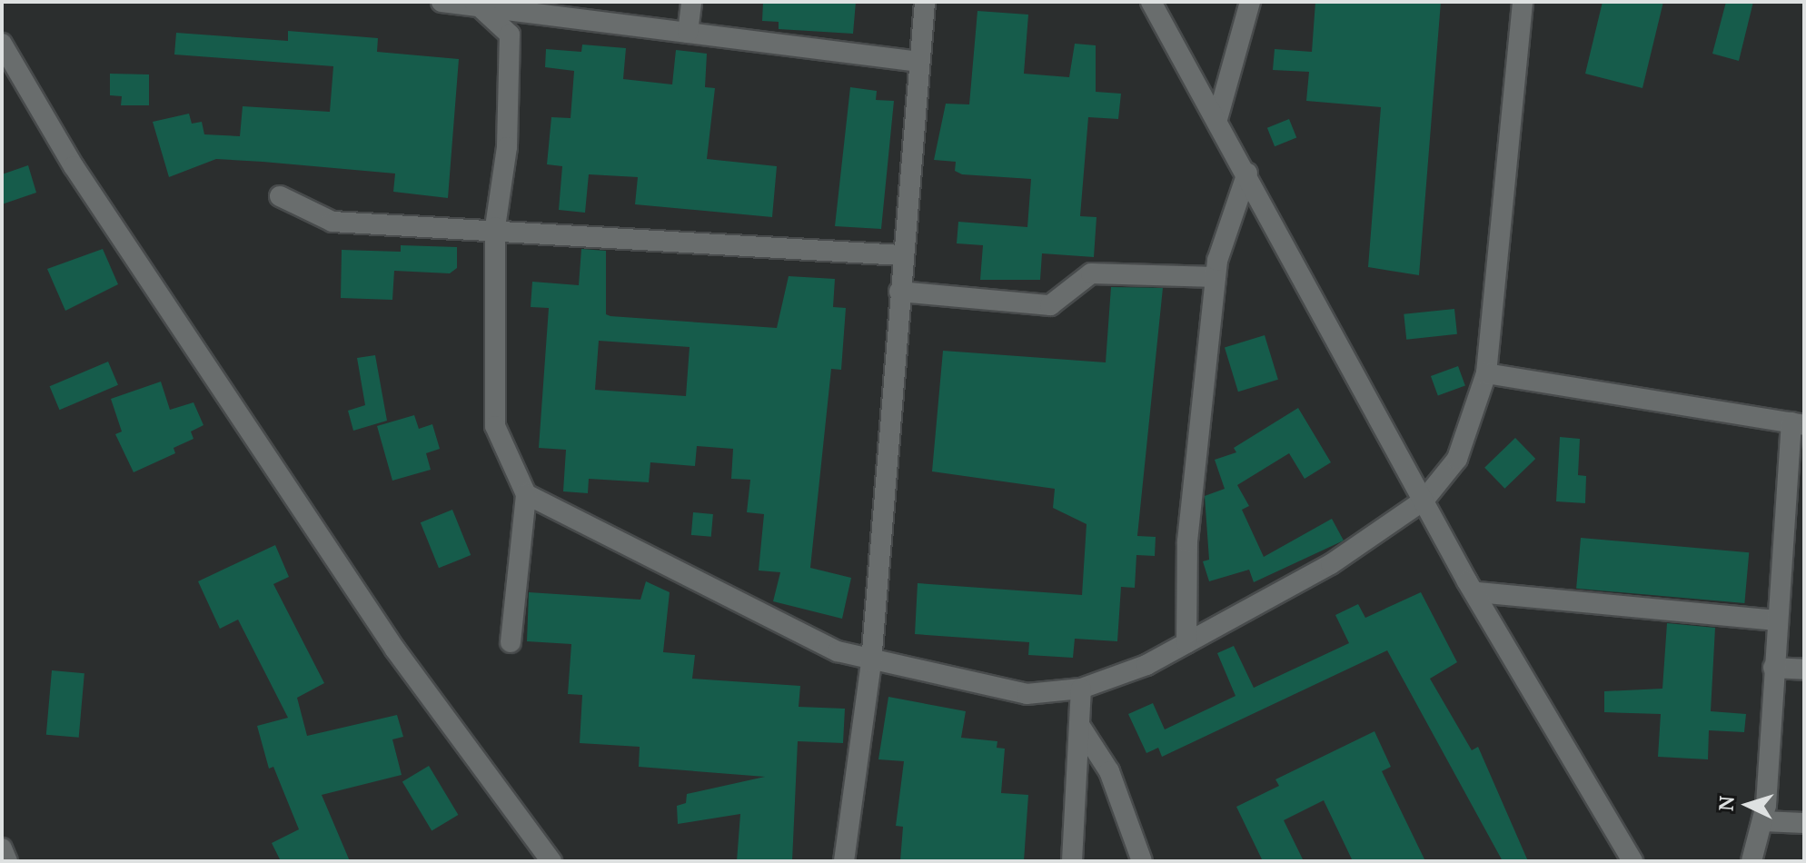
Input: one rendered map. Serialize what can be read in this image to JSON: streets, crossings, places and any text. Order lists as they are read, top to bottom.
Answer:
{
  "north": "left"
}
